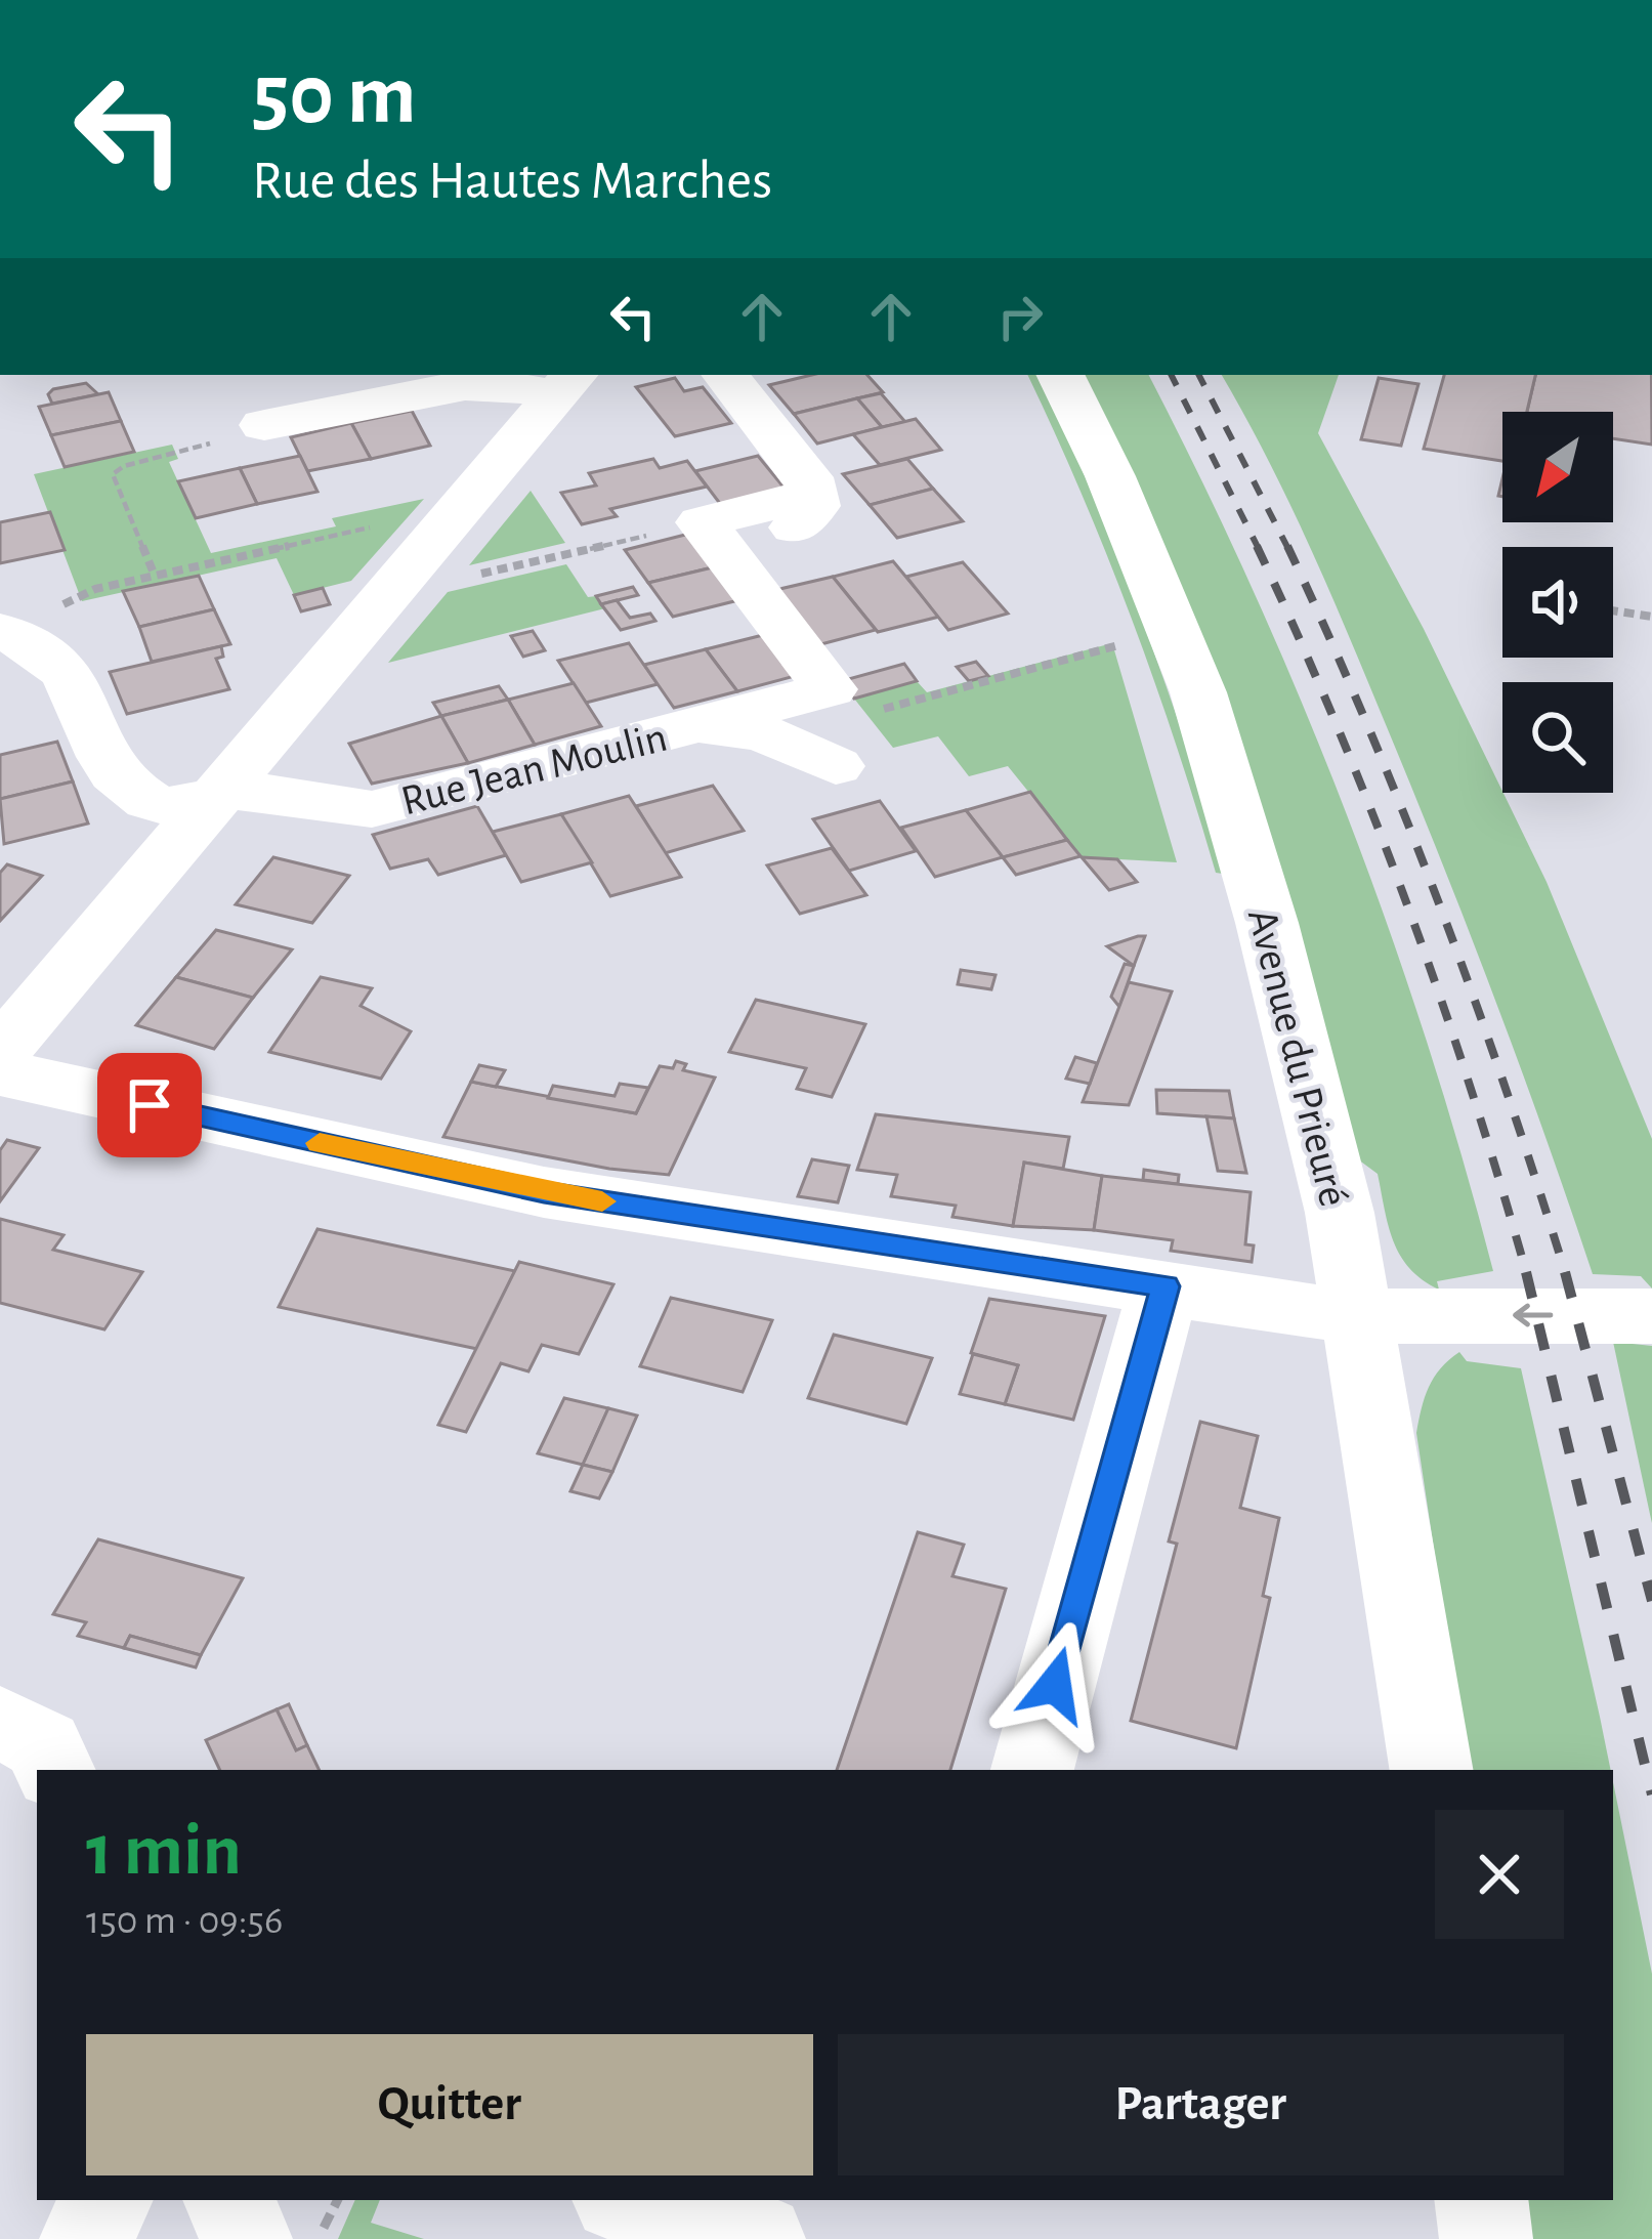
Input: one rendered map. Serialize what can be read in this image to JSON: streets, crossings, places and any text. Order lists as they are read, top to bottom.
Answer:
{
  "streets": {
    "street": ["Rue Jean Moulin", "Avenue du Prieuré"]
  },
  "north": "bottom left",
  "page": {
    "turn": ["50 m", "Rue des Hautes Marches"],
    "heading": ["1 min", "150 m · 09:56"],
    "buttons": ["Quitter", "Partager"]
  }
}
